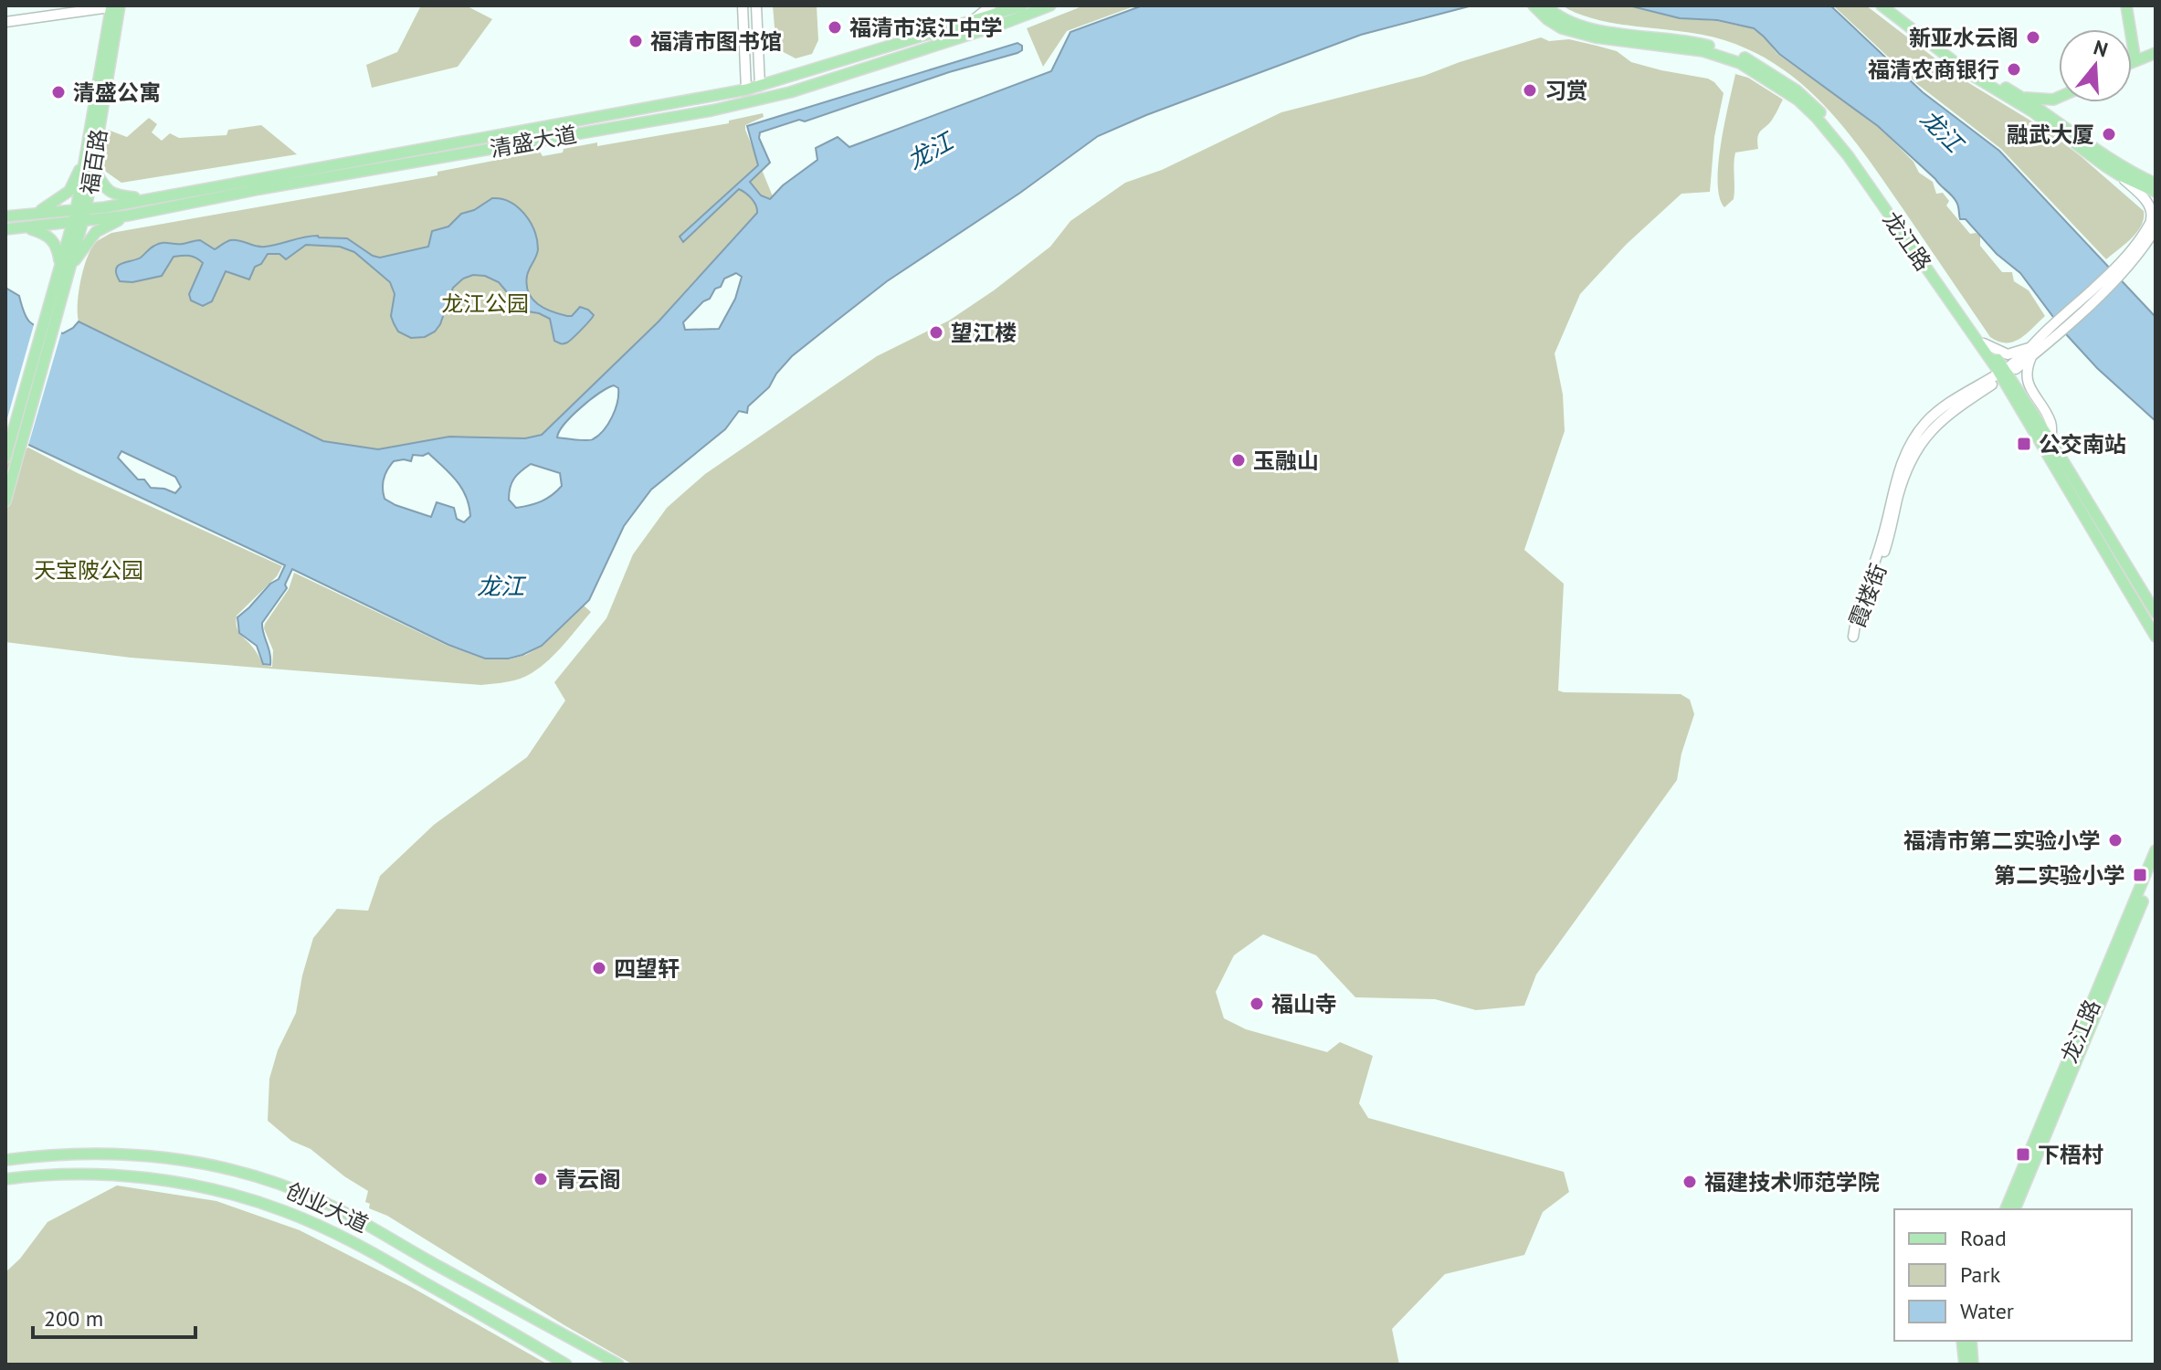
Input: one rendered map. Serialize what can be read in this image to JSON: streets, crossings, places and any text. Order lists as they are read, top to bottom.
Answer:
{
  "streets": {
    "main road": [
      "清盛大道",
      "福百路",
      "龙江路",
      "创业大道"
    ],
    "street": ["霞楼街"]
  },
  "crossings": [
    ["清盛大道", "福百路"],
    ["龙江路", "霞楼街"]
  ],
  "water": ["龙江"],
  "parks": ["龙江公园", "天宝陂公园"],
  "places": {
    "other": [
      "福清市滨江中学",
      "新亚水云阁",
      "福清市图书馆",
      "福清农商银行",
      "习赏",
      "清盛公寓",
      "融武大厦",
      "望江楼",
      "玉融山",
      "福清市第二实验小学",
      "四望轩",
      "福山寺",
      "青云阁",
      "福建技术师范学院"
    ],
    "transit": ["公交南站", "第二实验小学", "下梧村"]
  },
  "legend": ["Road", "Park", "Water"],
  "scale_bar": "200 m",
  "north": "top"
}
